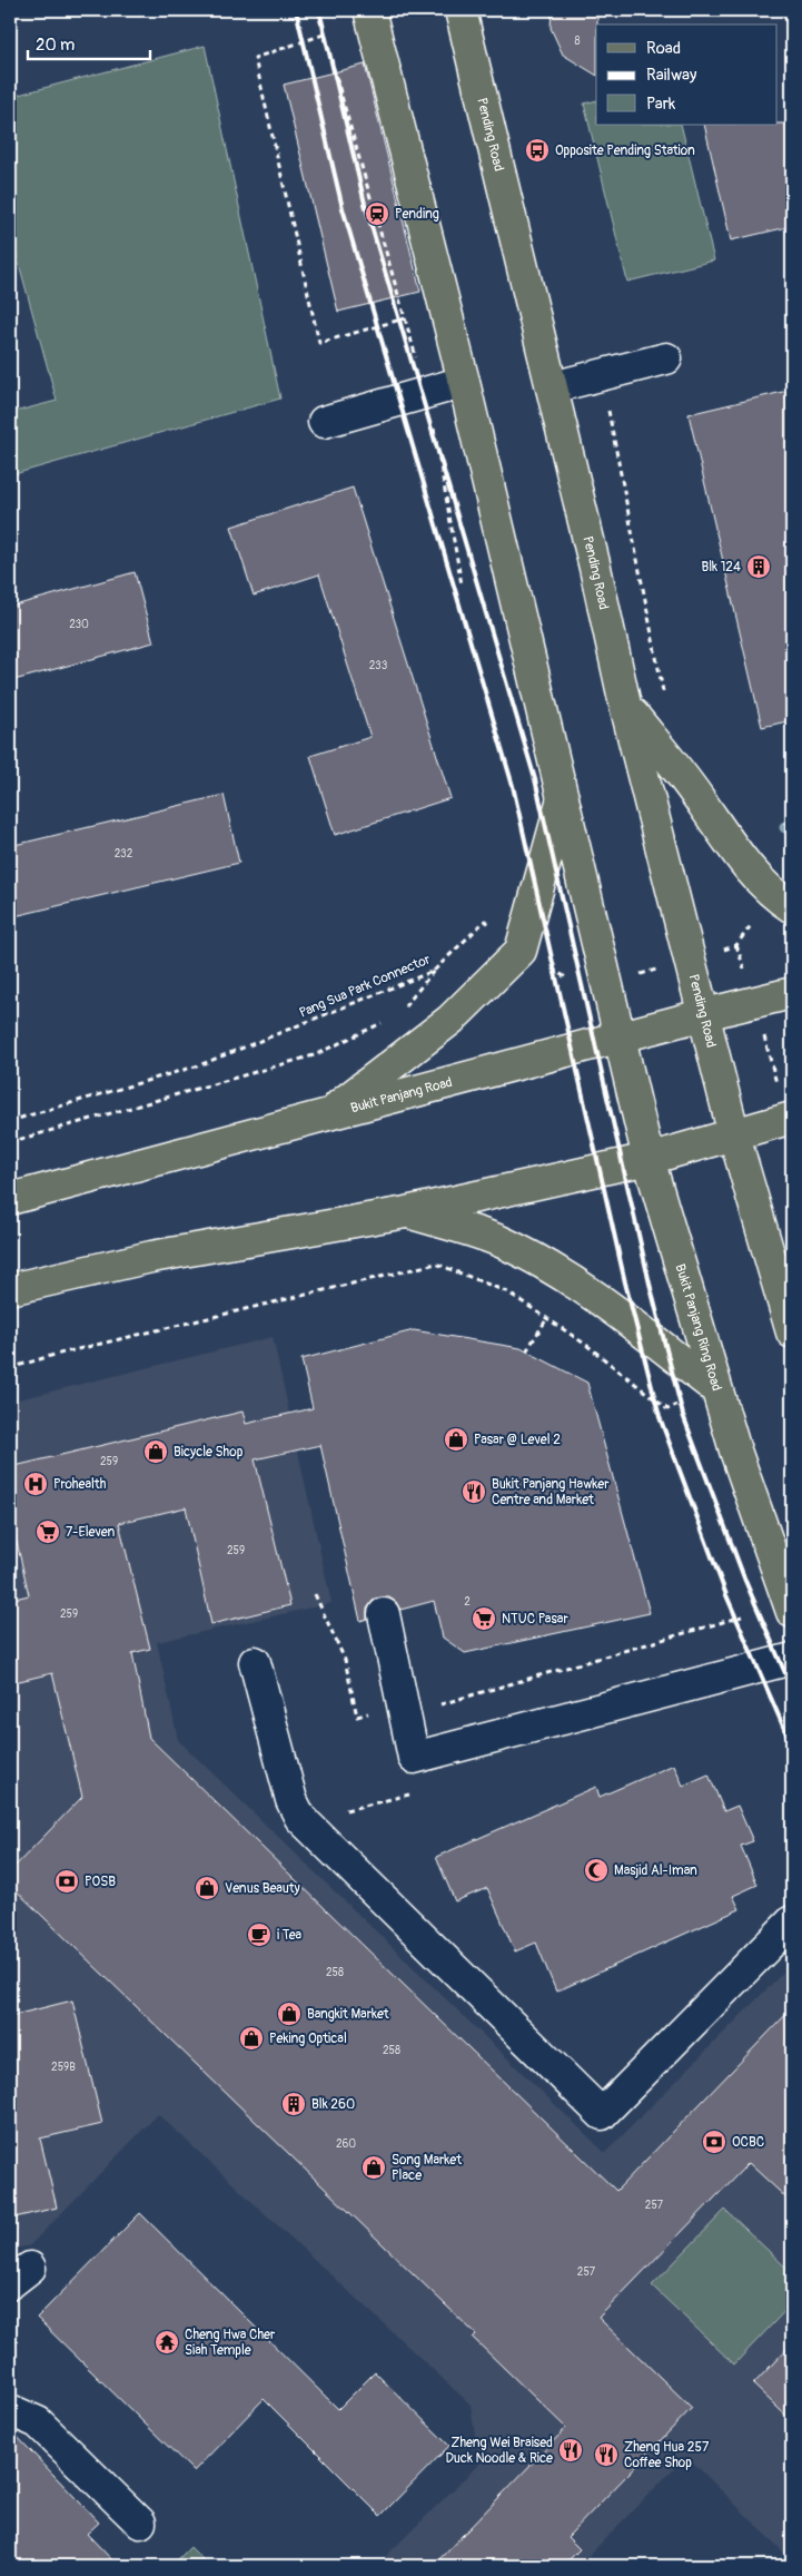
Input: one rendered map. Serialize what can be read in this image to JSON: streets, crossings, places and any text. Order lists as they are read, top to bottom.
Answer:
{
  "streets": {
    "main road": ["Pending Road", "Bukit Panjang Road", "Bukit Panjang Ring Road"],
    "path": ["Pang Sua Park Connector"]
  },
  "crossings": [
    ["Pending Road", "Pang Sua Park Connector"],
    ["Pending Road", "Bukit Panjang Road"],
    ["Bukit Panjang Road", "Bukit Panjang Ring Road"]
  ],
  "places": {
    "bus stop": ["Opposite Pending Station"],
    "station": ["Pending"],
    "building": ["Blk 124", "Blk 260"],
    "shop": [
      "Pasar @ Level 2",
      "Bicycle Shop",
      "Venus Beauty",
      "Bangkit Market",
      "Peking Optical",
      "Song Market Place"
    ],
    "hospital": ["Prohealth"],
    "restaurant": ["Bukit Panjang Hawker Centre and Market", "Zheng Wei Braised Duck Noodle & Rice", "Zheng Hua 257 Coffee Shop"],
    "supermarket": ["7-Eleven", "NTUC Pasar"],
    "mosque": ["Masjid Al-Iman"],
    "bank": ["POSB", "OCBC"],
    "cafe": ["i Tea"],
    "temple": ["Cheng Hwa Cher Siah Temple"]
  },
  "house_numbers": [
    "8",
    "230",
    "233",
    "232",
    "259",
    "259",
    "2",
    "259",
    "258",
    "258",
    "259B",
    "260",
    "257",
    "257"
  ],
  "legend": ["Road", "Railway", "Park"],
  "scale_bar": "20 m"
}
